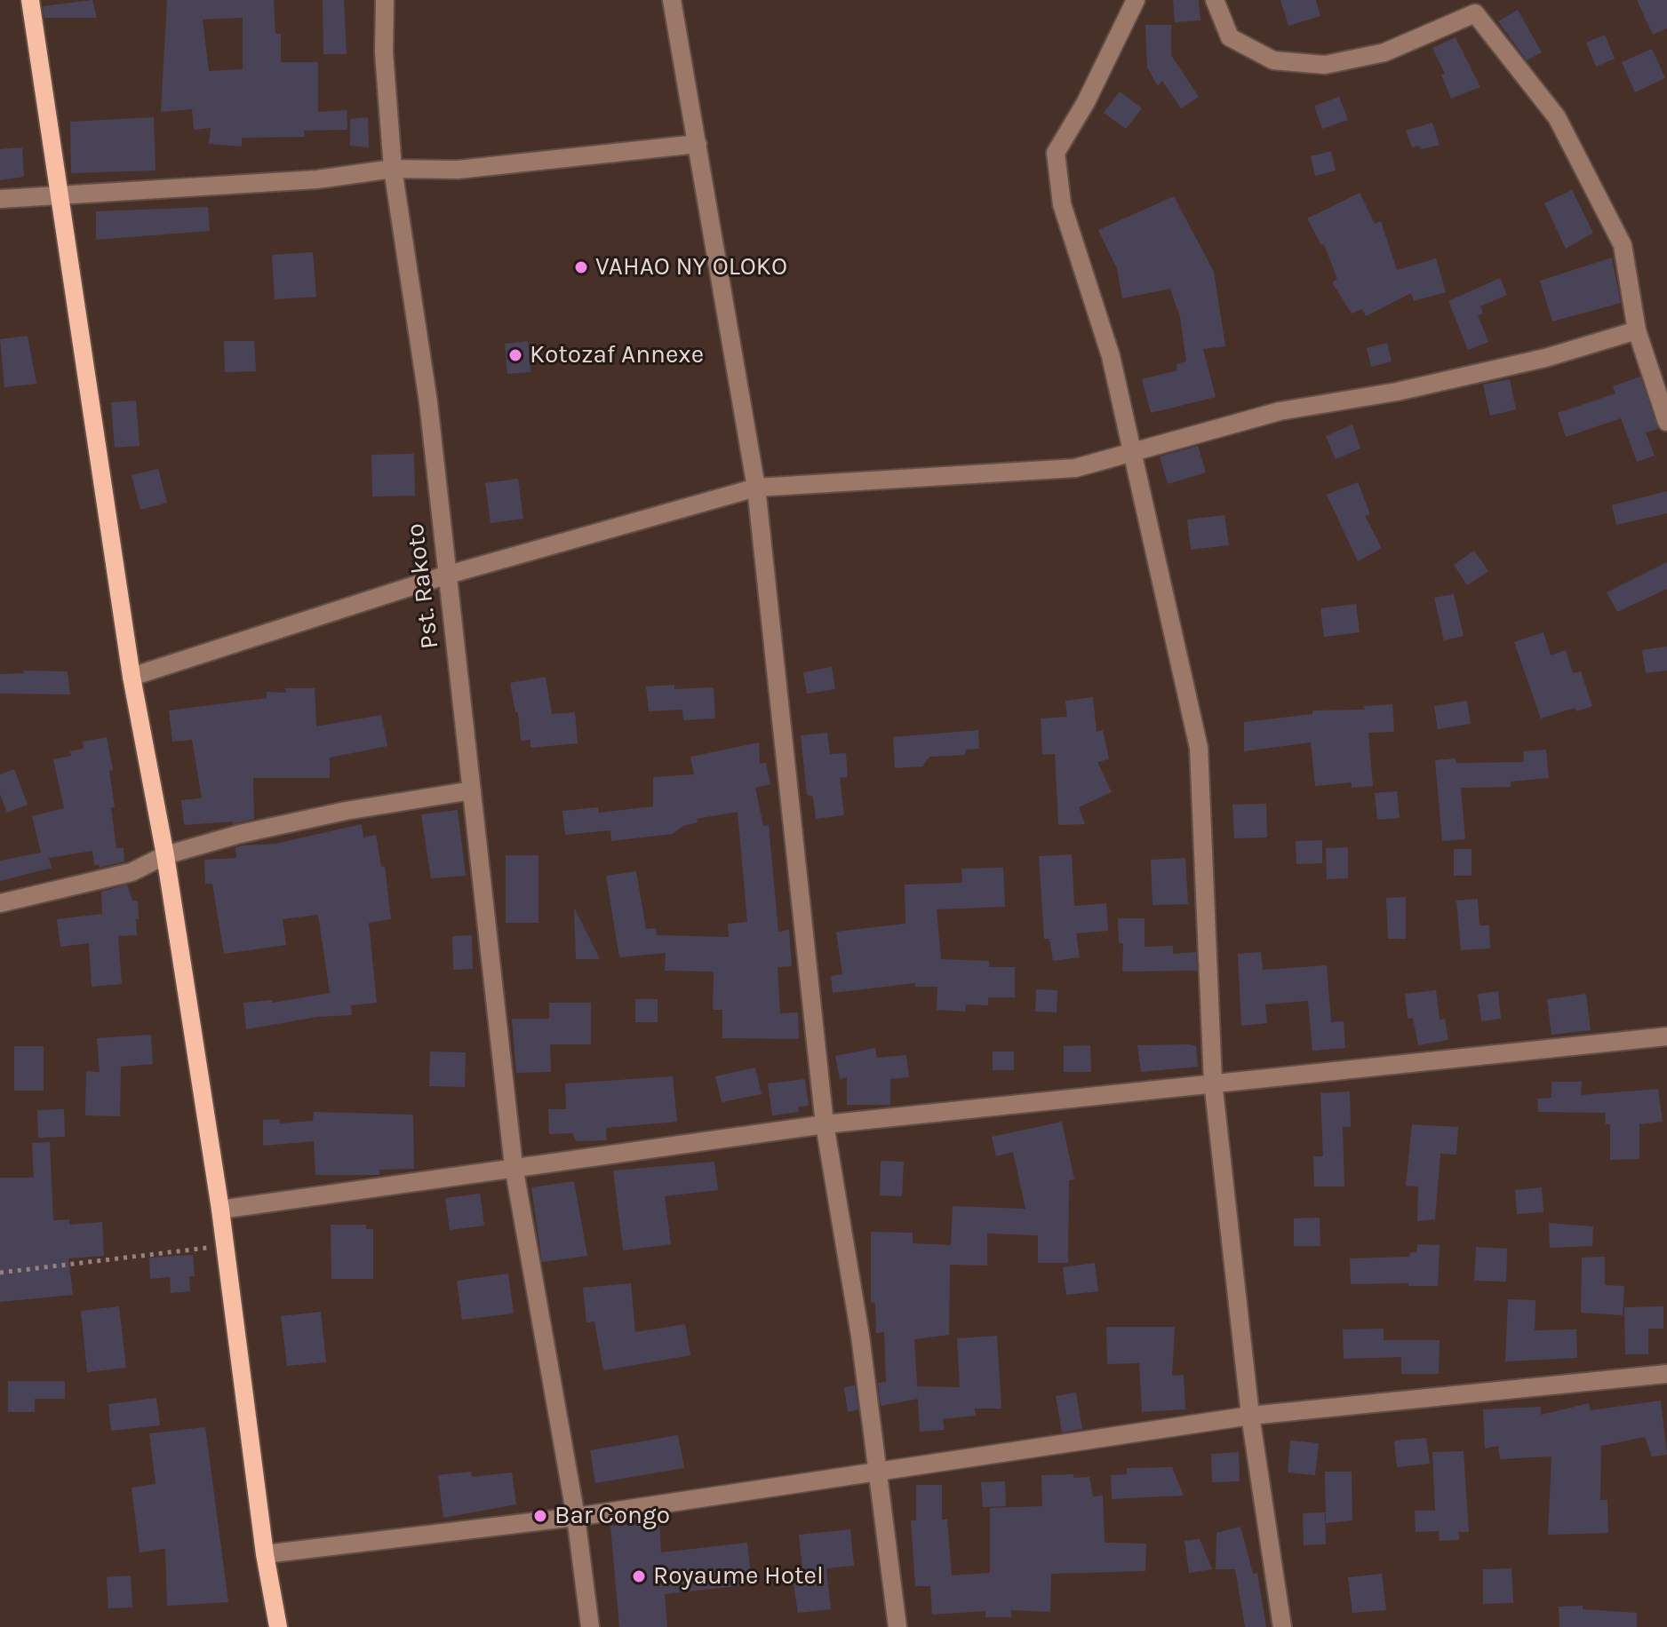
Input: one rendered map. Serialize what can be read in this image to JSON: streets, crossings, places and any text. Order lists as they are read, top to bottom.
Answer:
{
  "streets": {
    "street": ["Pst. Rakoto"]
  },
  "places": [
    "VAHAO NY OLOKO",
    "Kotozaf Annexe",
    "Bar Congo",
    "Royaume Hotel"
  ]
}
